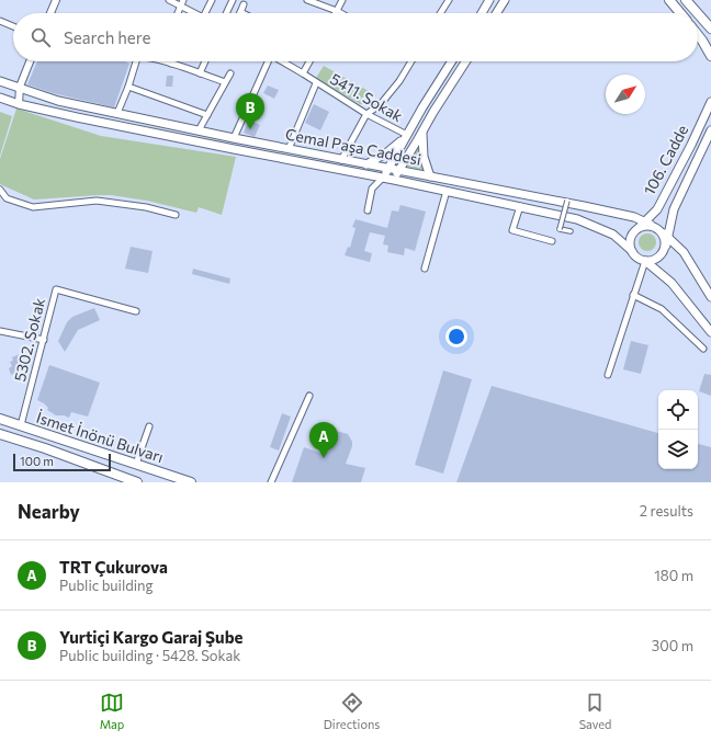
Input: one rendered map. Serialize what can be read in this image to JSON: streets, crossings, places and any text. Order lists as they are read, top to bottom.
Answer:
{
  "streets": {
    "main road": ["Cemal Paşa Caddesi", "106. Cadde", "İsmet İnönü Bulvarı"],
    "street": ["5411. Sokak", "5302. Sokak"]
  },
  "crossings": [
    ["Cemal Paşa Caddesi", "106. Cadde"],
    ["5302. Sokak", "İsmet İnönü Bulvarı"]
  ],
  "scale_bar": "100 m",
  "north": "top right",
  "page": {
    "search": "Search here",
    "pins": ["B", "A"],
    "scale": "100 m",
    "heading": ["Nearby", "2 results"],
    "list": [
      {
        "mark": "A",
        "name": "TRT Çukurova",
        "note": "Public building",
        "value": "180 m"
      },
      {
        "mark": "B",
        "name": "Yurtiçi Kargo Garaj Şube",
        "note": "Public building · 5428. Sokak",
        "value": "300 m"
      }
    ],
    "nav": ["Map", "Directions", "Saved"]
  }
}
